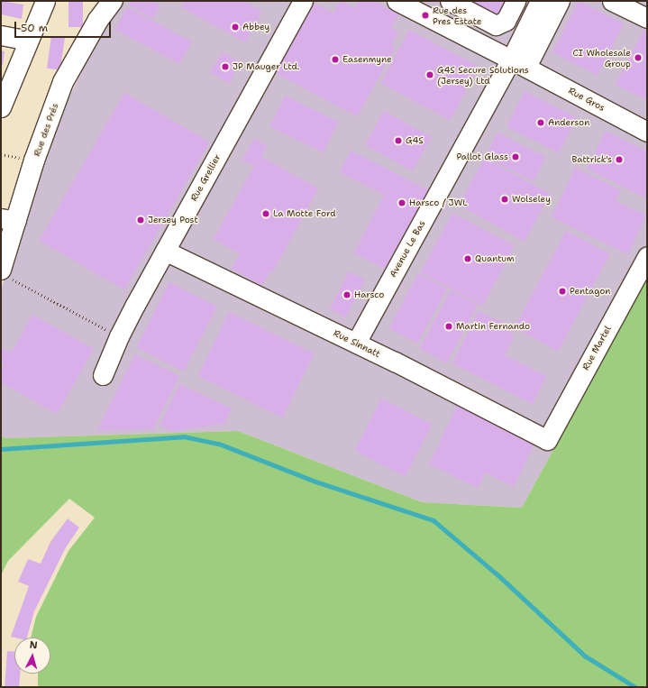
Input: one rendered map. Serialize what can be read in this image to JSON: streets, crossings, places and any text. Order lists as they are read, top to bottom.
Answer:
{
  "streets": {
    "main road": ["Rue des Prés"],
    "street": [
      "Rue Gros",
      "Rue Grellier",
      "Avenue Le Bas",
      "Rue Sinnatt",
      "Rue Martel"
    ]
  },
  "crossings": [
    ["Rue Gros", "Avenue Le Bas"],
    ["Rue Grellier", "Rue Sinnatt"],
    ["Avenue Le Bas", "Rue Sinnatt"],
    ["Rue Sinnatt", "Rue Martel"]
  ],
  "places": [
    "Rue des Pres Estate",
    "Abbey",
    "CI Wholesale Group",
    "Easenmyne",
    "JP Mauger Ltd.",
    "G4S Secure Solutions (Jersey) Ltd",
    "Anderson",
    "G4S",
    "Pallot Glass",
    "Battrick's",
    "Wolseley",
    "Harsco / JWL",
    "La Motte Ford",
    "Jersey Post",
    "Quantum",
    "Pentagon",
    "Harsco",
    "Martin Fernando"
  ],
  "scale_bar": "50 m",
  "north": "top"
}
